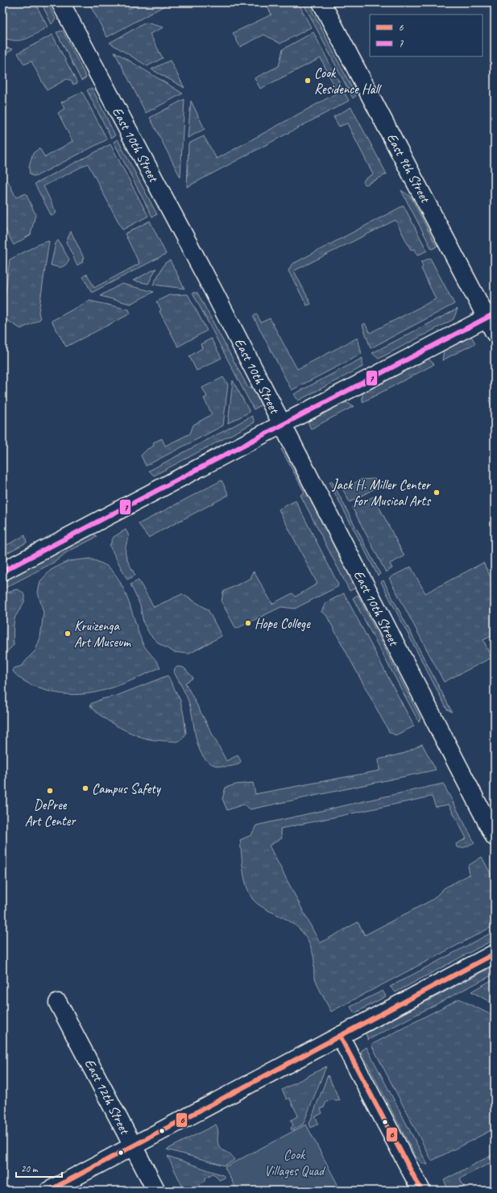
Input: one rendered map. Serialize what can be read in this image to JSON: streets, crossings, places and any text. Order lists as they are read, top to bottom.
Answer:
{
  "streets": {
    "street": ["East 10th Street", "East 9th Street", "East 12th Street"]
  },
  "parks": ["Cook Villages Quad"],
  "places": [
    "Cook Residence Hall",
    "Jack H. Miller Center for Musical Arts",
    "Hope College",
    "Kruizenga Art Museum",
    "Campus Safety",
    "DePree Art Center"
  ],
  "lines": ["transit line 7", "transit line 6"],
  "legend": ["6", "7"],
  "scale_bar": "20 m"
}
